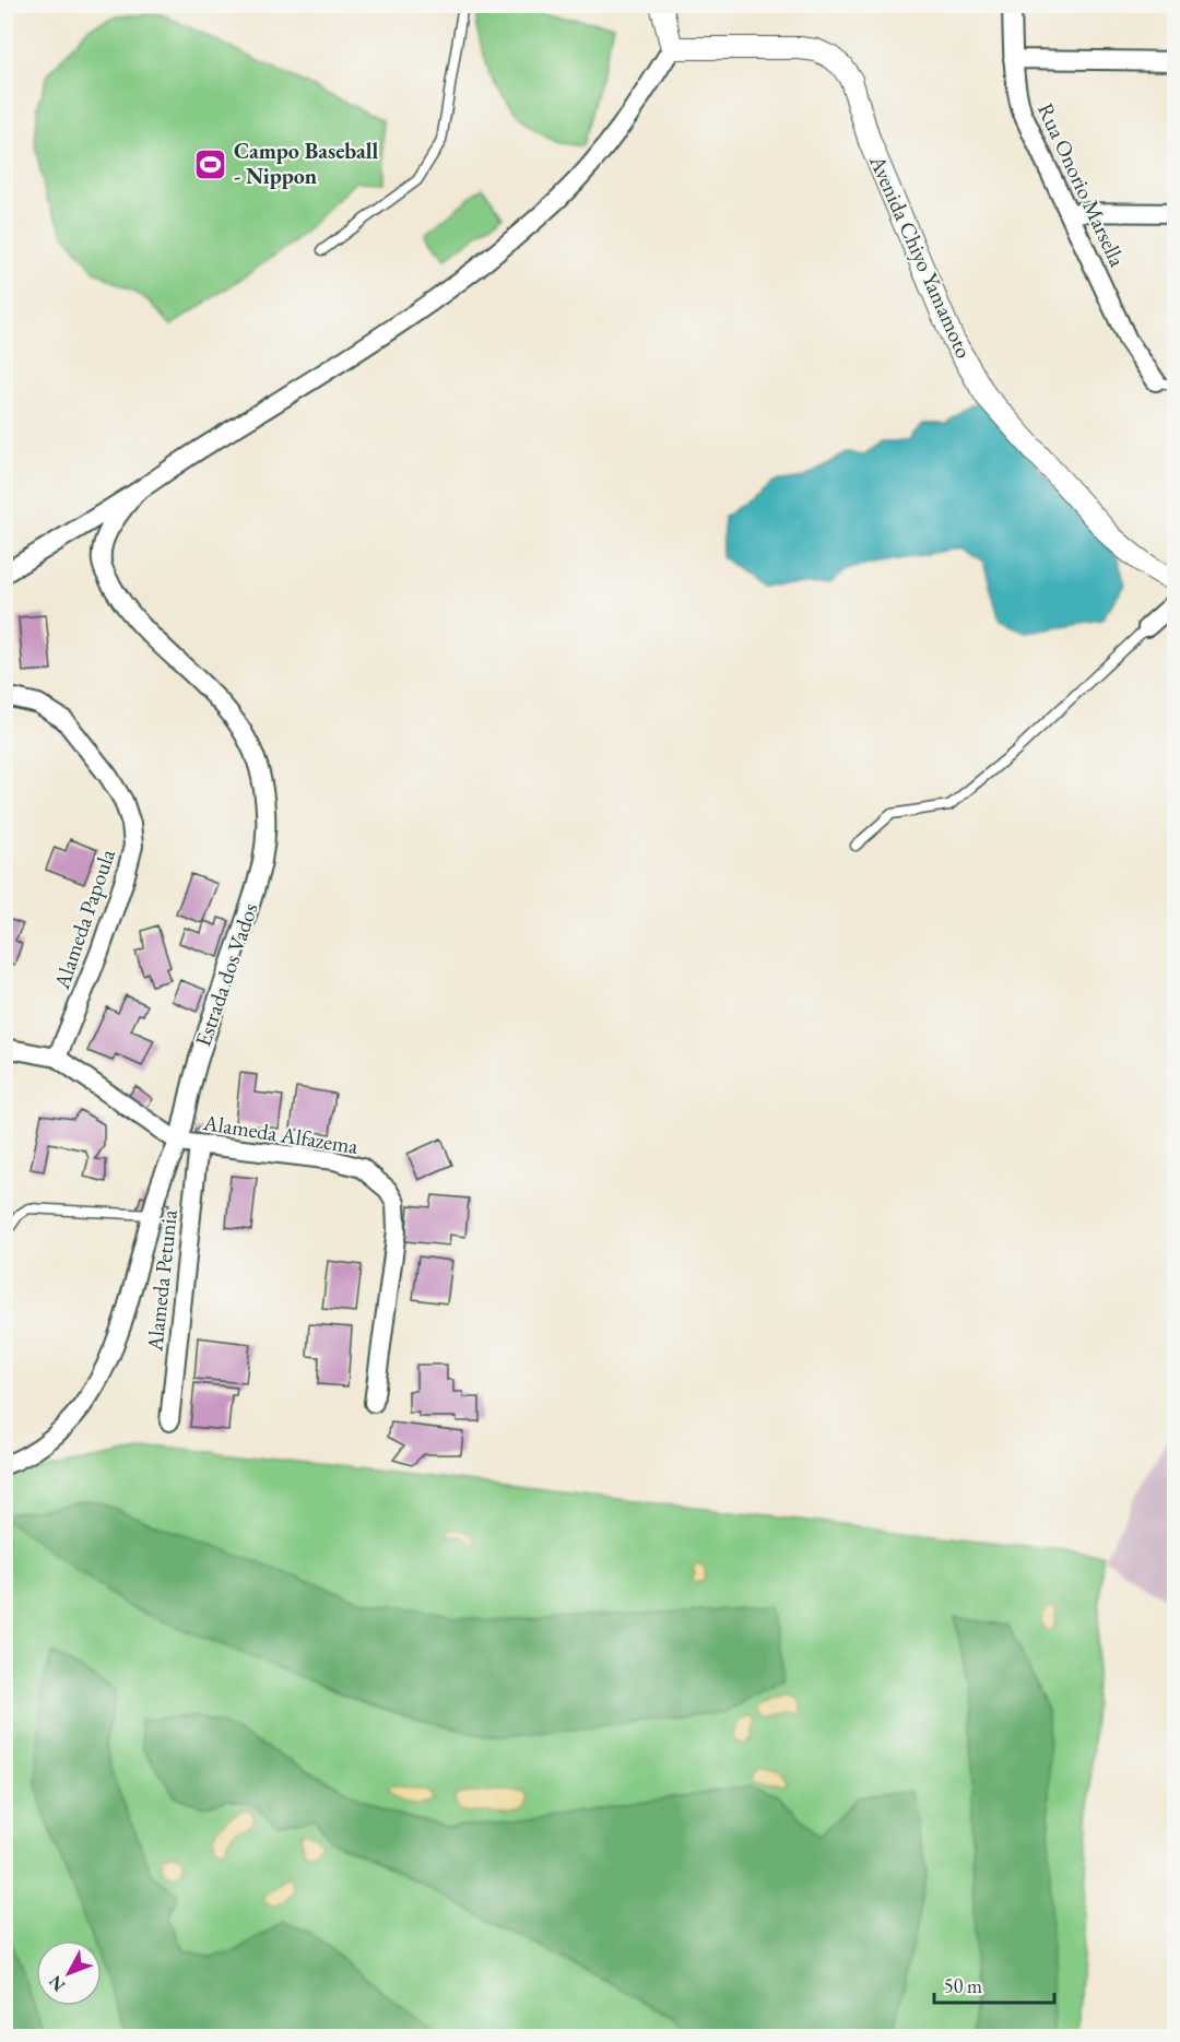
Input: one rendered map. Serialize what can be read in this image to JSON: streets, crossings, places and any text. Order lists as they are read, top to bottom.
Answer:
{
  "streets": {
    "street": [
      "Rua Onorio Marsella",
      "Avenida Chiyo Yamamoto",
      "Alameda Papoula",
      "Estrada dos Vados",
      "Alameda Alfazema",
      "Alameda Petunia"
    ]
  },
  "crossings": [
    ["Estrada dos Vados", "Alameda Alfazema"],
    ["Alameda Alfazema", "Alameda Petunia"]
  ],
  "places": {
    "sports": ["Campo Baseball - Nippon"]
  },
  "scale_bar": "50 m",
  "north": "bottom left"
}
